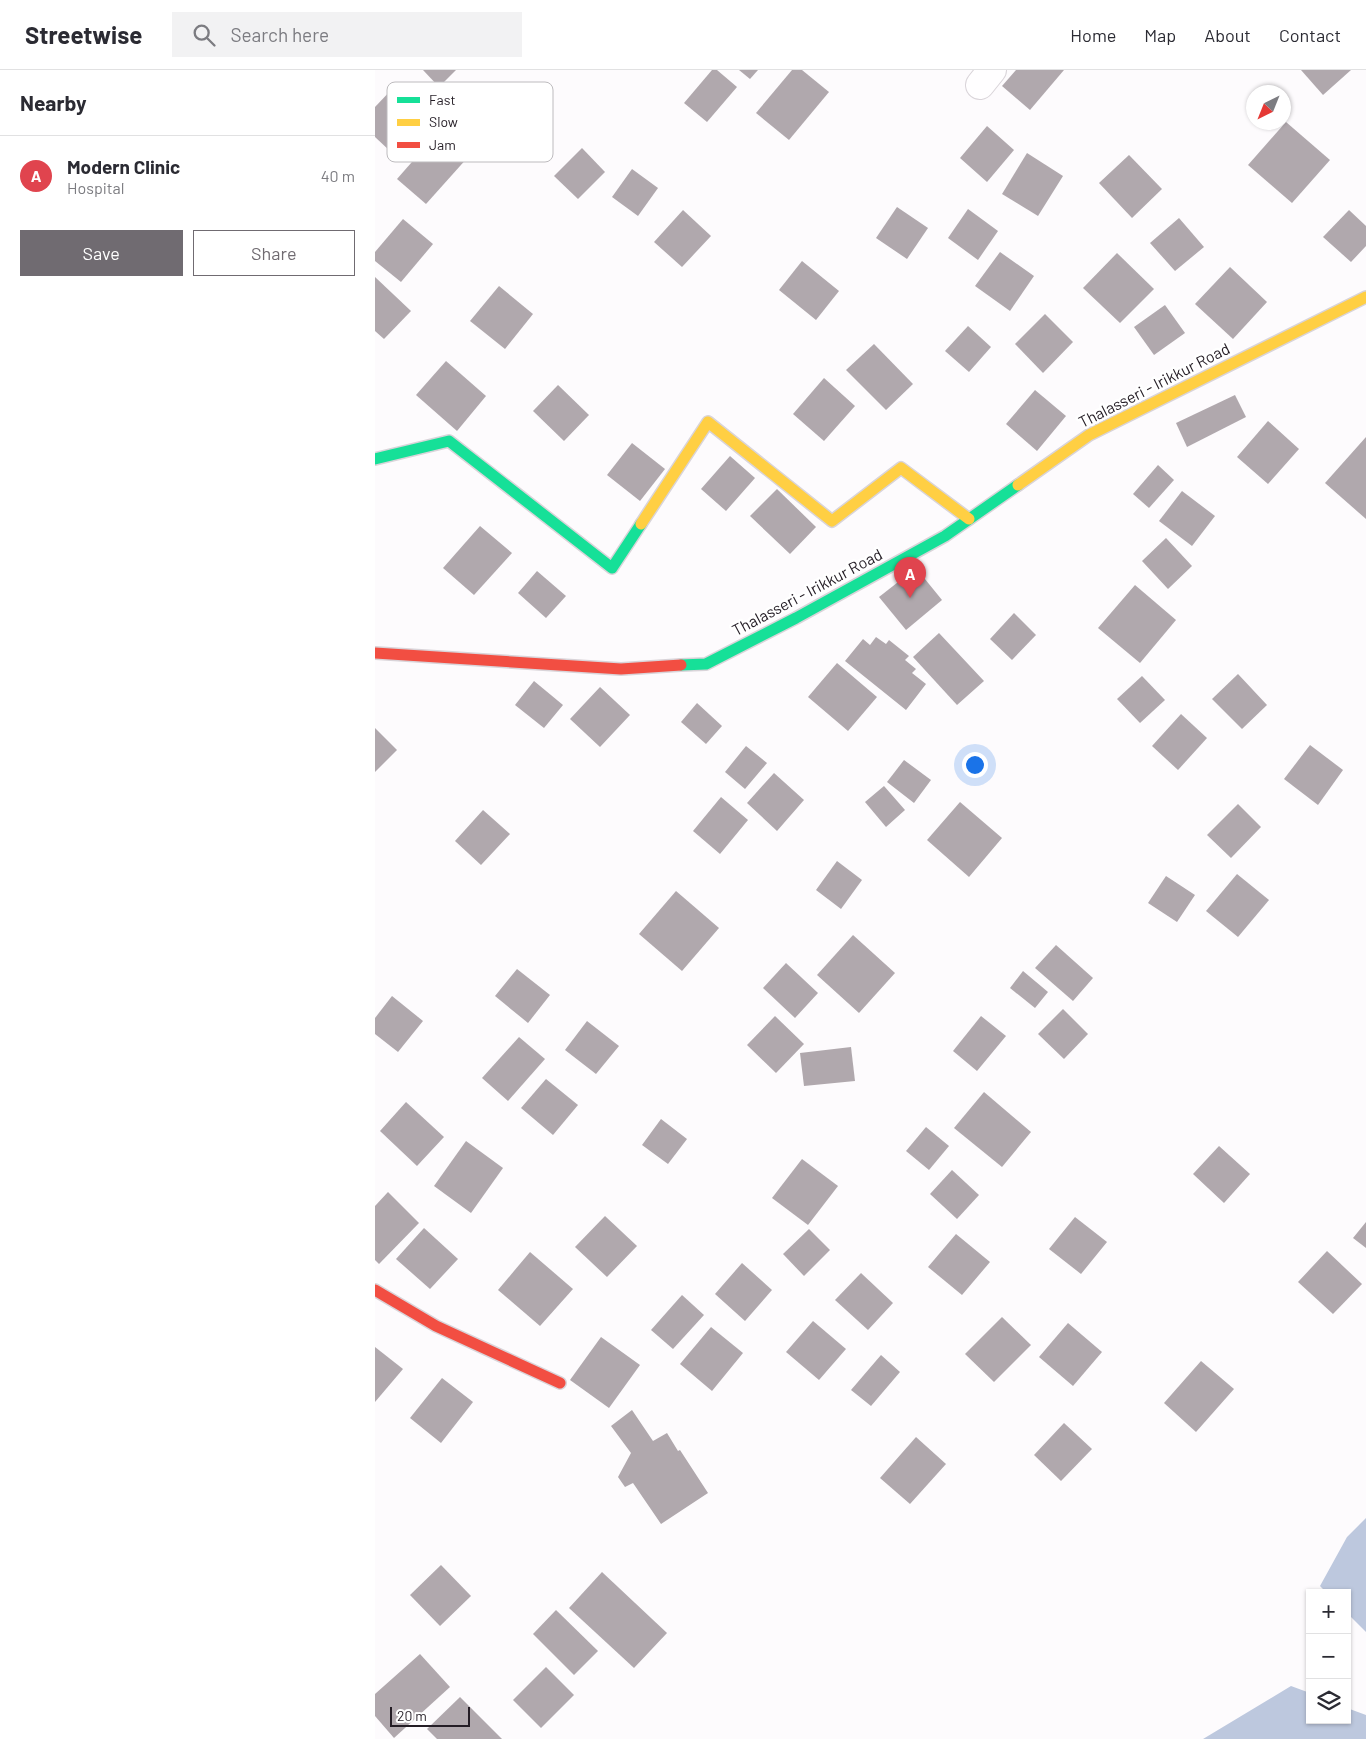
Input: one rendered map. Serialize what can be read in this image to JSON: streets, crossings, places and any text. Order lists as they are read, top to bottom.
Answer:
{
  "streets": {
    "main road": ["Thalasseri - Irikkur Road"]
  },
  "legend": ["Fast", "Slow", "Jam"],
  "scale_bar": "20 m",
  "north": "bottom left",
  "page": {
    "header": "Streetwise",
    "search": "Search here",
    "nav": [
      "Home",
      "Map",
      "About",
      "Contact"
    ],
    "heading": "Nearby",
    "list": [
      {
        "mark": "A",
        "name": "Modern Clinic",
        "note": "Hospital",
        "value": "40 m"
      }
    ],
    "buttons": ["Save", "Share"],
    "pins": "A",
    "map_buttons": ["+", "−"],
    "scale": "20 m"
  }
}
